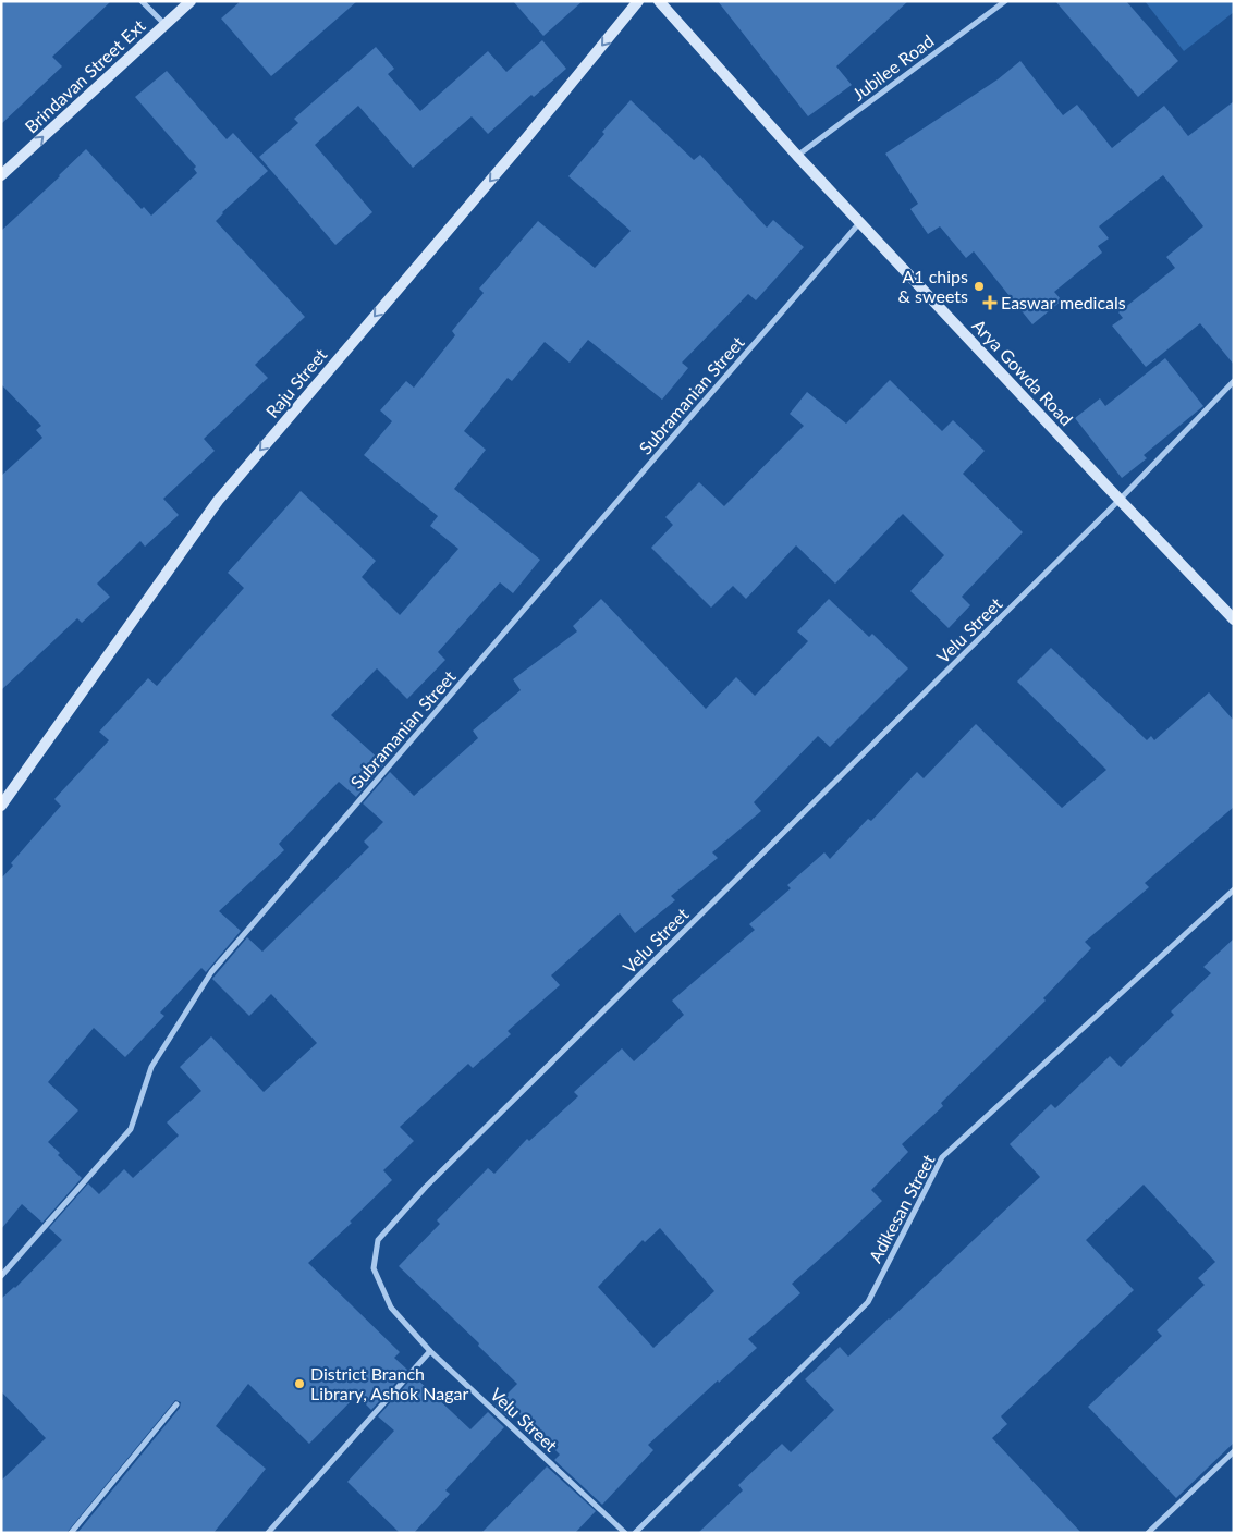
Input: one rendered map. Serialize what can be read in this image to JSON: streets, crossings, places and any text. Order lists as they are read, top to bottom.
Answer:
{
  "streets": {
    "main road": ["Brindavan Street Ext", "Arya Gowda Road", "Raju Street"],
    "street": [
      "Jubilee Road",
      "Subramanian Street",
      "Velu Street",
      "Adikesan Street"
    ]
  },
  "crossings": [
    ["Jubilee Road", "Arya Gowda Road"],
    ["Arya Gowda Road", "Subramanian Street"],
    ["Arya Gowda Road", "Velu Street"]
  ],
  "one_way": ["Brindavan Street Ext", "Raju Street"],
  "places": {
    "other": ["A1 chips & sweets", "District Branch Library, Ashok Nagar"],
    "health": ["Easwar medicals"]
  }
}
